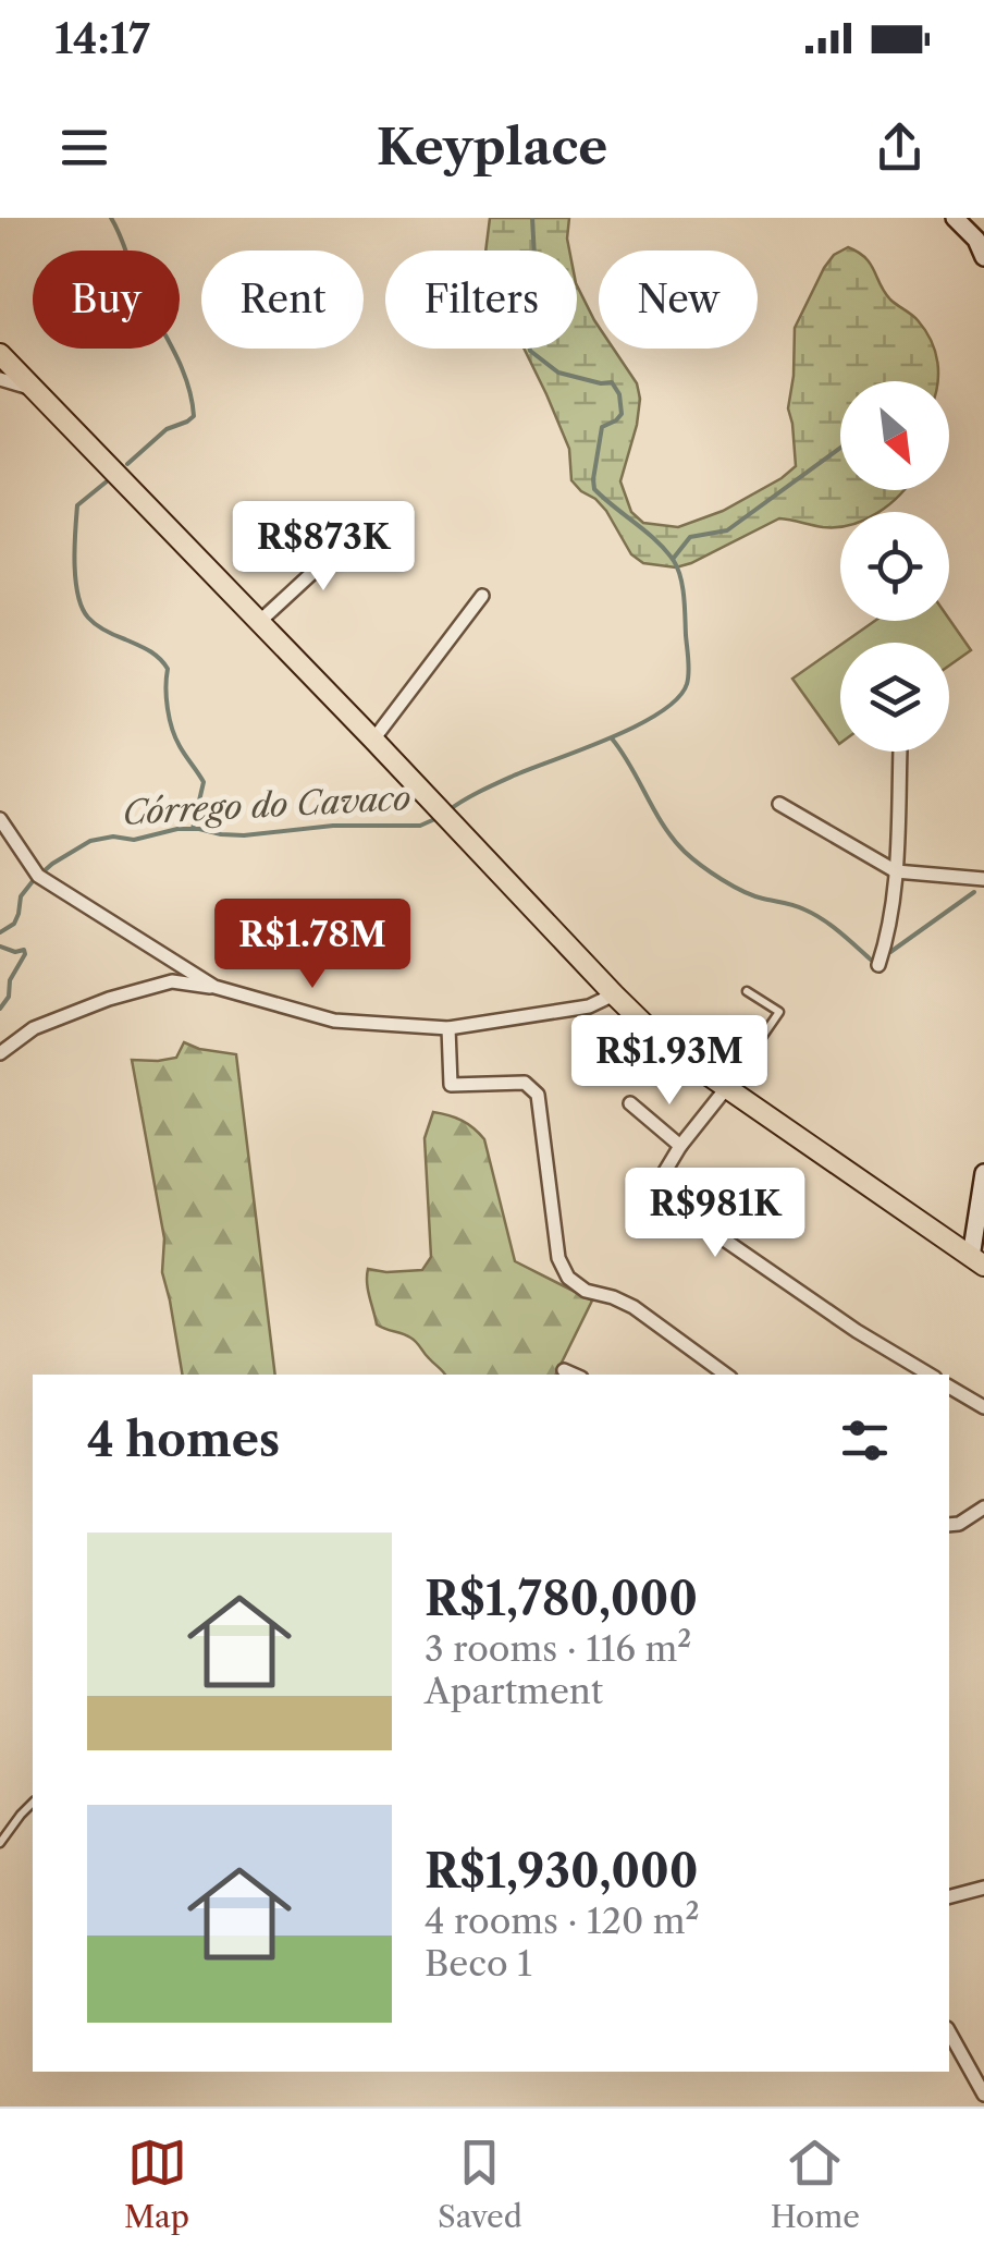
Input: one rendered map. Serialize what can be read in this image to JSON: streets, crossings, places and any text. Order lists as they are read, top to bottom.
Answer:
{
  "water": ["Córrego do Cavaco"],
  "north": "bottom right",
  "page": {
    "status": "14:17",
    "header": "Keyplace",
    "chip": [
      "Buy",
      "Rent",
      "Filters",
      "New"
    ],
    "price": [
      "R$873K",
      "R$1.78M",
      "R$1.93M",
      "R$981K"
    ],
    "heading": "4 homes",
    "list": [
      {
        "name": "R$1,780,000",
        "note": "3 rooms · 116 m² · Apartment"
      },
      {
        "name": "R$1,930,000",
        "note": "4 rooms · 120 m² · Beco 1"
      }
    ],
    "tabs": ["Map", "Saved", "Home"]
  }
}
